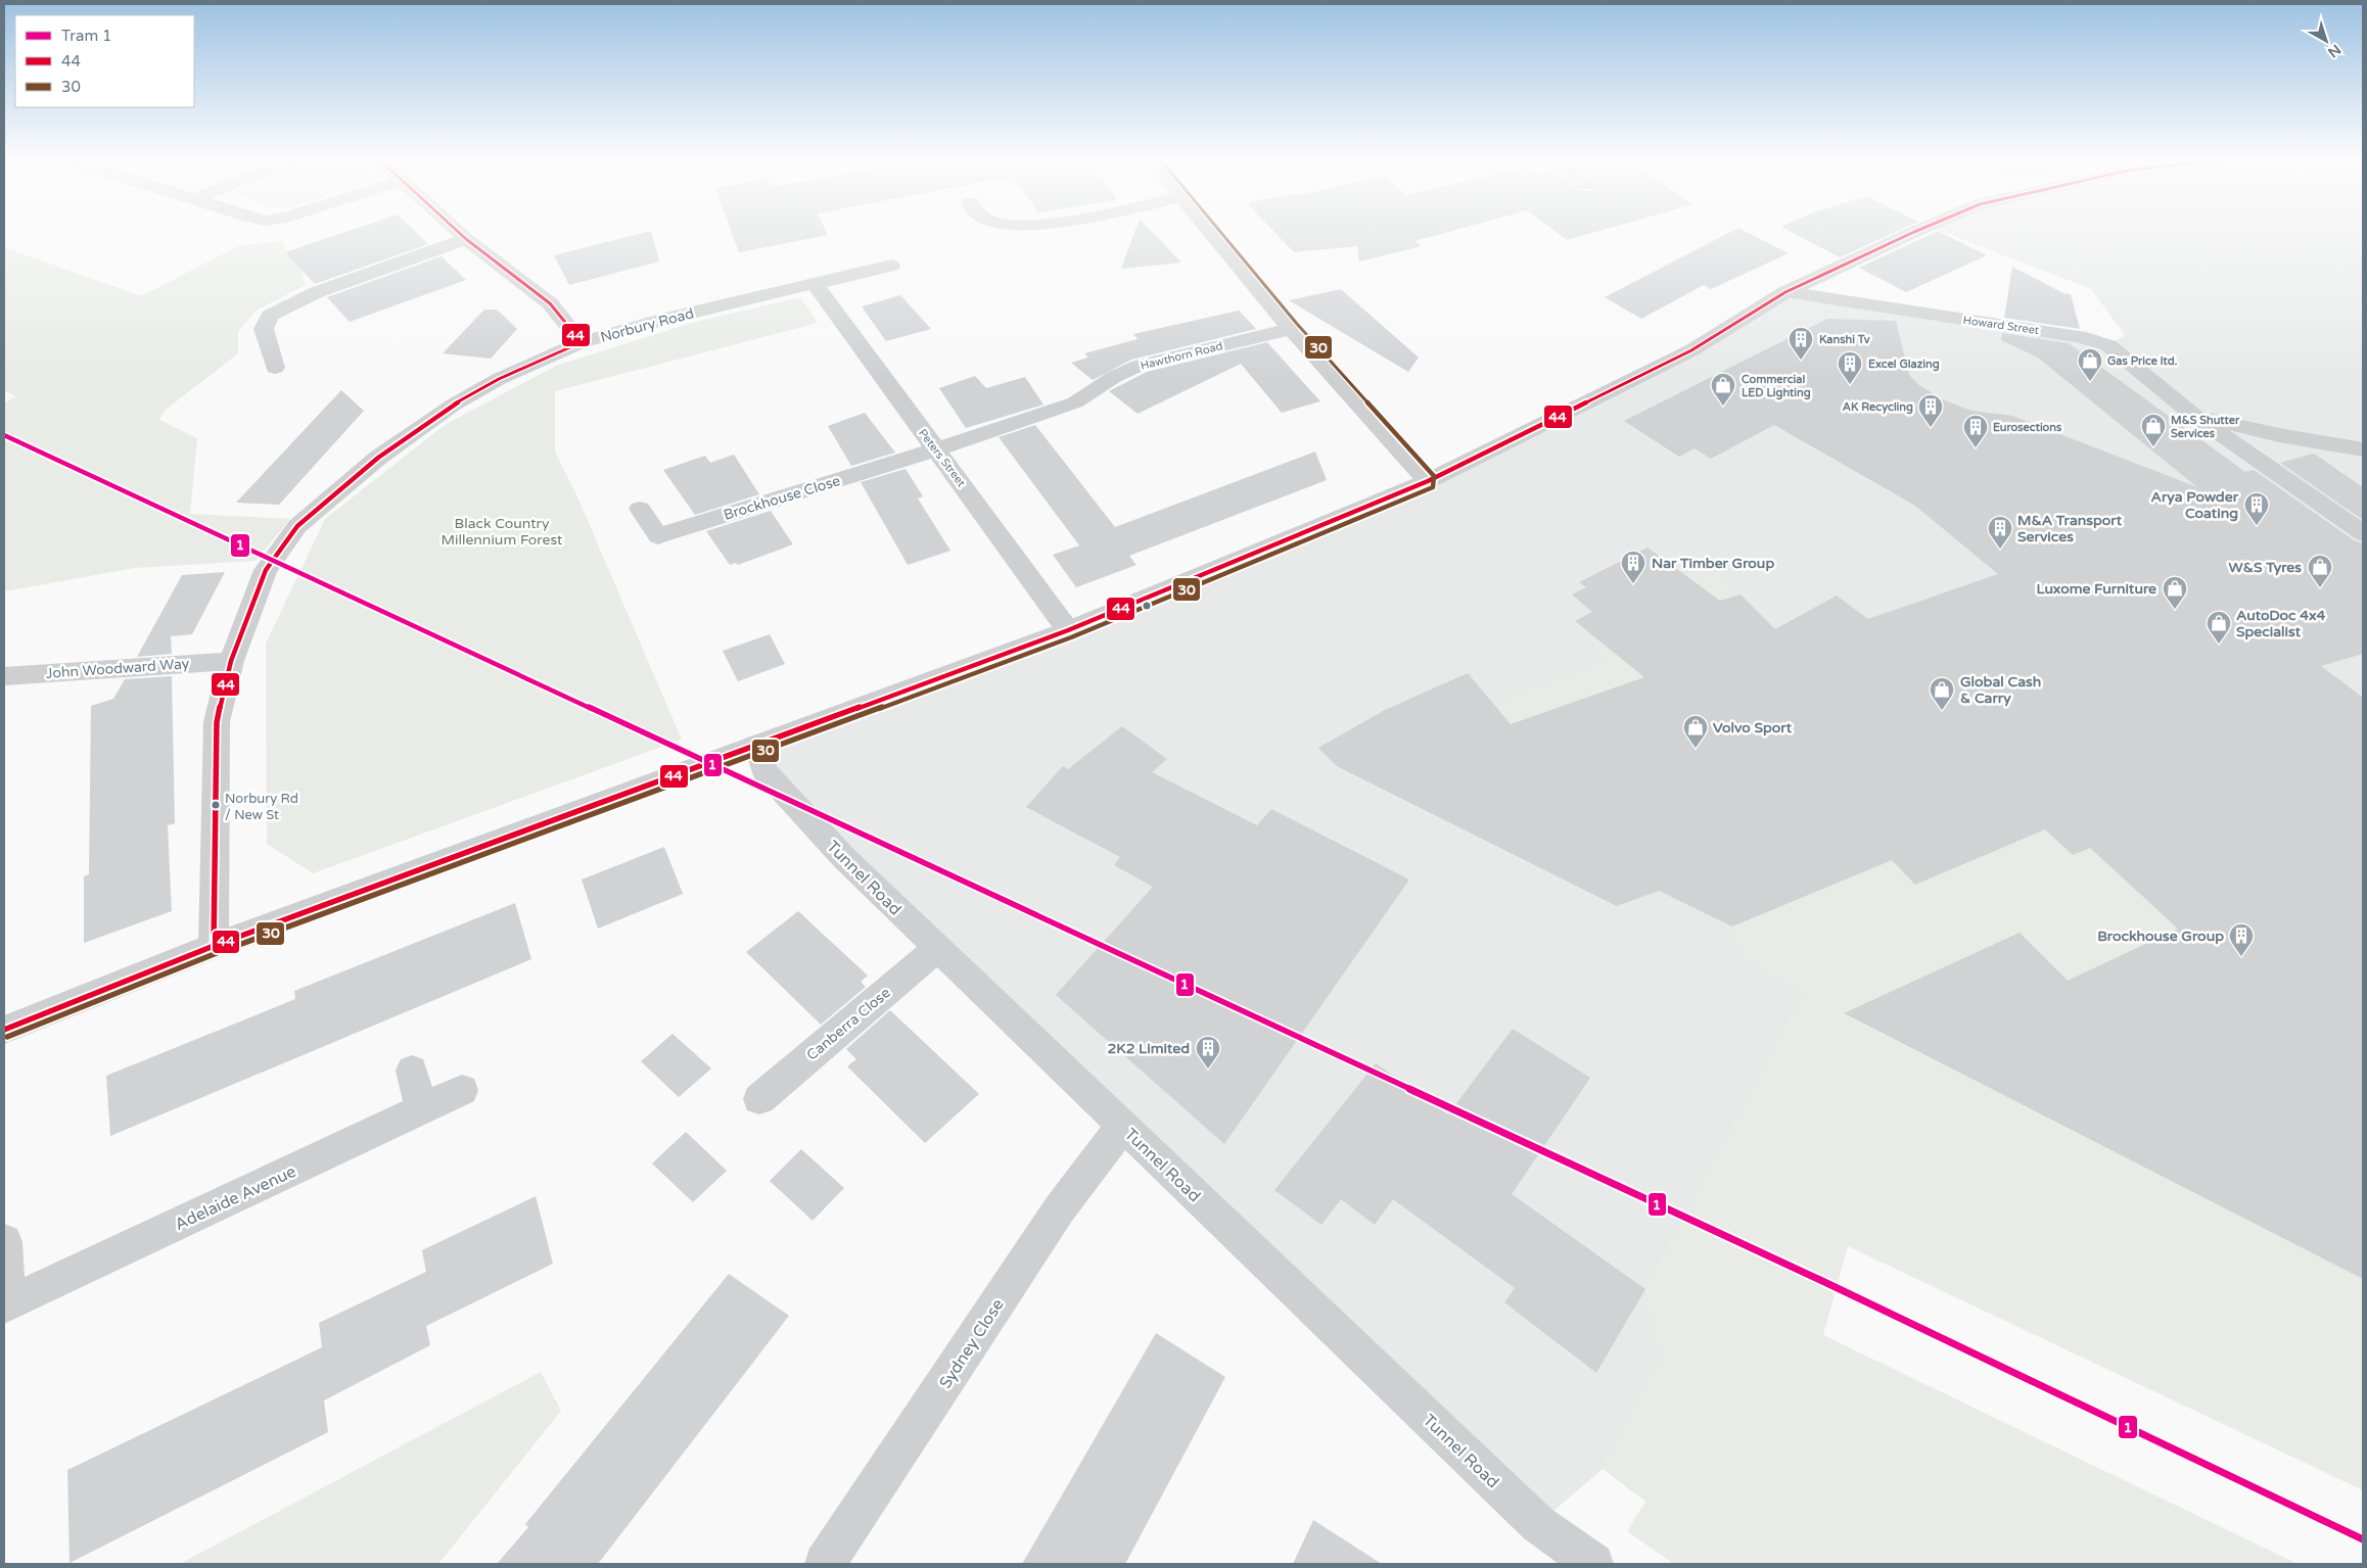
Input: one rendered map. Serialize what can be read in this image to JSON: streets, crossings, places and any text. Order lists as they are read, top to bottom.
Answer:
{
  "streets": {
    "street": [
      "Norbury Road",
      "Howard Street",
      "Hawthorn Road",
      "Peters Street",
      "Brockhouse Close",
      "John Woodward Way",
      "Tunnel Road",
      "Canberra Close",
      "Adelaide Avenue",
      "Sydney Close"
    ]
  },
  "crossings": [
    ["Norbury Road", "Peters Street"],
    ["Norbury Road", "John Woodward Way"],
    ["Hawthorn Road", "Peters Street"],
    ["Hawthorn Road", "Brockhouse Close"],
    ["Peters Street", "Brockhouse Close"],
    ["Tunnel Road", "Canberra Close"],
    ["Tunnel Road", "Sydney Close"]
  ],
  "parks": ["Black Country Millennium Forest"],
  "places": {
    "building": [
      "Kanshi Tv",
      "Excel Glazing",
      "AK Recycling",
      "Eurosections",
      "Arya Powder Coating",
      "M&A Transport Services",
      "Nar Timber Group",
      "Brockhouse Group",
      "2K2 Limited"
    ],
    "shop": [
      "Gas Price ltd.",
      "Commercial LED Lighting",
      "M&S Shutter Services",
      "W&S Tyres",
      "Luxome Furniture",
      "AutoDoc 4x4 Specialist",
      "Global Cash & Carry",
      "Volvo Sport"
    ],
    "other": ["Norbury Rd / New St"]
  },
  "lines": ["transit line 44", "transit line 30", "tram line 1"],
  "legend": ["Tram 1", "44", "30"],
  "north": "bottom right"
}
